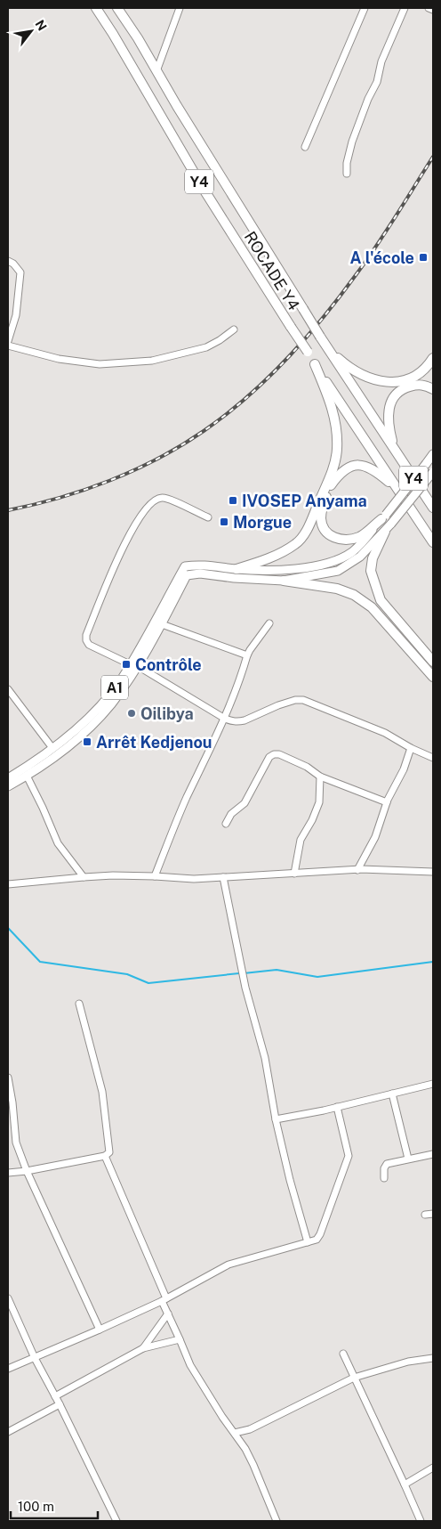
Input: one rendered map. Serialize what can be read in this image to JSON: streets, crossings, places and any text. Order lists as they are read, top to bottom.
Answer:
{
  "streets": {
    "highway": ["Y4", "ROCADE Y4"],
    "main road": ["A1"]
  },
  "places": {
    "transit": [
      "A l'école",
      "IVOSEP Anyama",
      "Morgue",
      "Contrôle",
      "Arrêt Kedjenou"
    ],
    "other": ["Oilibya"]
  },
  "scale_bar": "100 m",
  "north": "top right"
}
